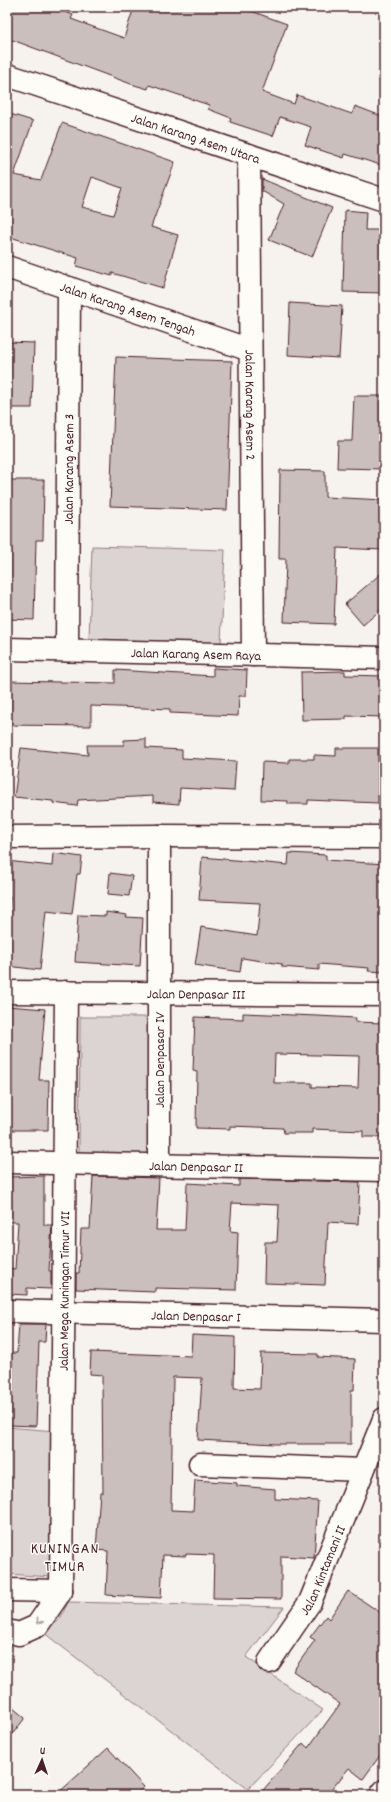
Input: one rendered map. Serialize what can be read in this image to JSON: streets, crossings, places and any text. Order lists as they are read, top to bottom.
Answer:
{
  "streets": {
    "street": [
      "Jalan Karang Asem Utara",
      "Jalan Karang Asem Tengah",
      "Jalan Karang Asem 2",
      "Jalan Karang Asem 3",
      "Jalan Karang Asem Raya",
      "Jalan Denpasar III",
      "Jalan Denpasar IV",
      "Jalan Denpasar II",
      "Jalan Mega Kuningan Timur VII",
      "Jalan Denpasar I",
      "Jalan Kintamani II"
    ]
  },
  "crossings": [
    ["Jalan Karang Asem Utara", "Jalan Karang Asem 2"],
    ["Jalan Karang Asem Tengah", "Jalan Karang Asem 2"],
    ["Jalan Karang Asem Tengah", "Jalan Karang Asem 3"],
    ["Jalan Karang Asem 2", "Jalan Karang Asem Raya"],
    ["Jalan Karang Asem 3", "Jalan Karang Asem Raya"],
    ["Jalan Denpasar III", "Jalan Denpasar IV"],
    ["Jalan Denpasar III", "Jalan Mega Kuningan Timur VII"],
    ["Jalan Denpasar IV", "Jalan Denpasar II"],
    ["Jalan Denpasar II", "Jalan Mega Kuningan Timur VII"],
    ["Jalan Mega Kuningan Timur VII", "Jalan Denpasar I"]
  ],
  "districts": ["KUNINGAN TIMUR"],
  "north": "top"
}
